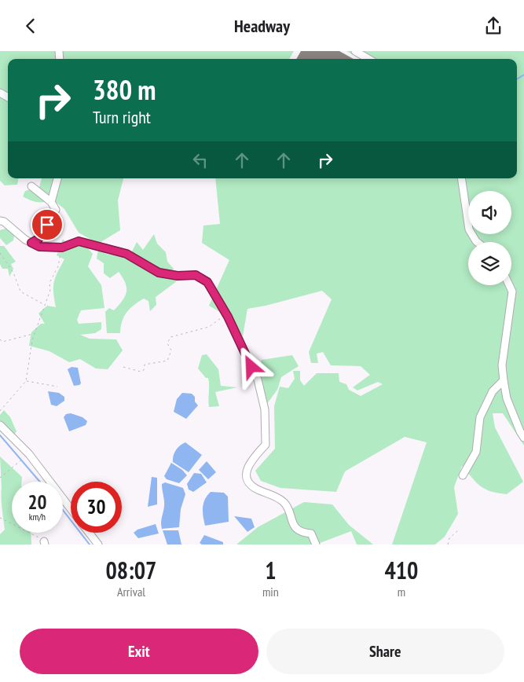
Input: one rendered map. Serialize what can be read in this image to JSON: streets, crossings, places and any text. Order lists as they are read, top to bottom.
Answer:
{
  "page": {
    "header": "Headway",
    "turn": ["380 m", "Turn right"],
    "speed": "20 km/h",
    "limit": "30",
    "eta": [
      "08:07",
      "Arrival",
      "1",
      "min",
      "410",
      "m"
    ],
    "buttons": ["Exit", "Share"]
  }
}
